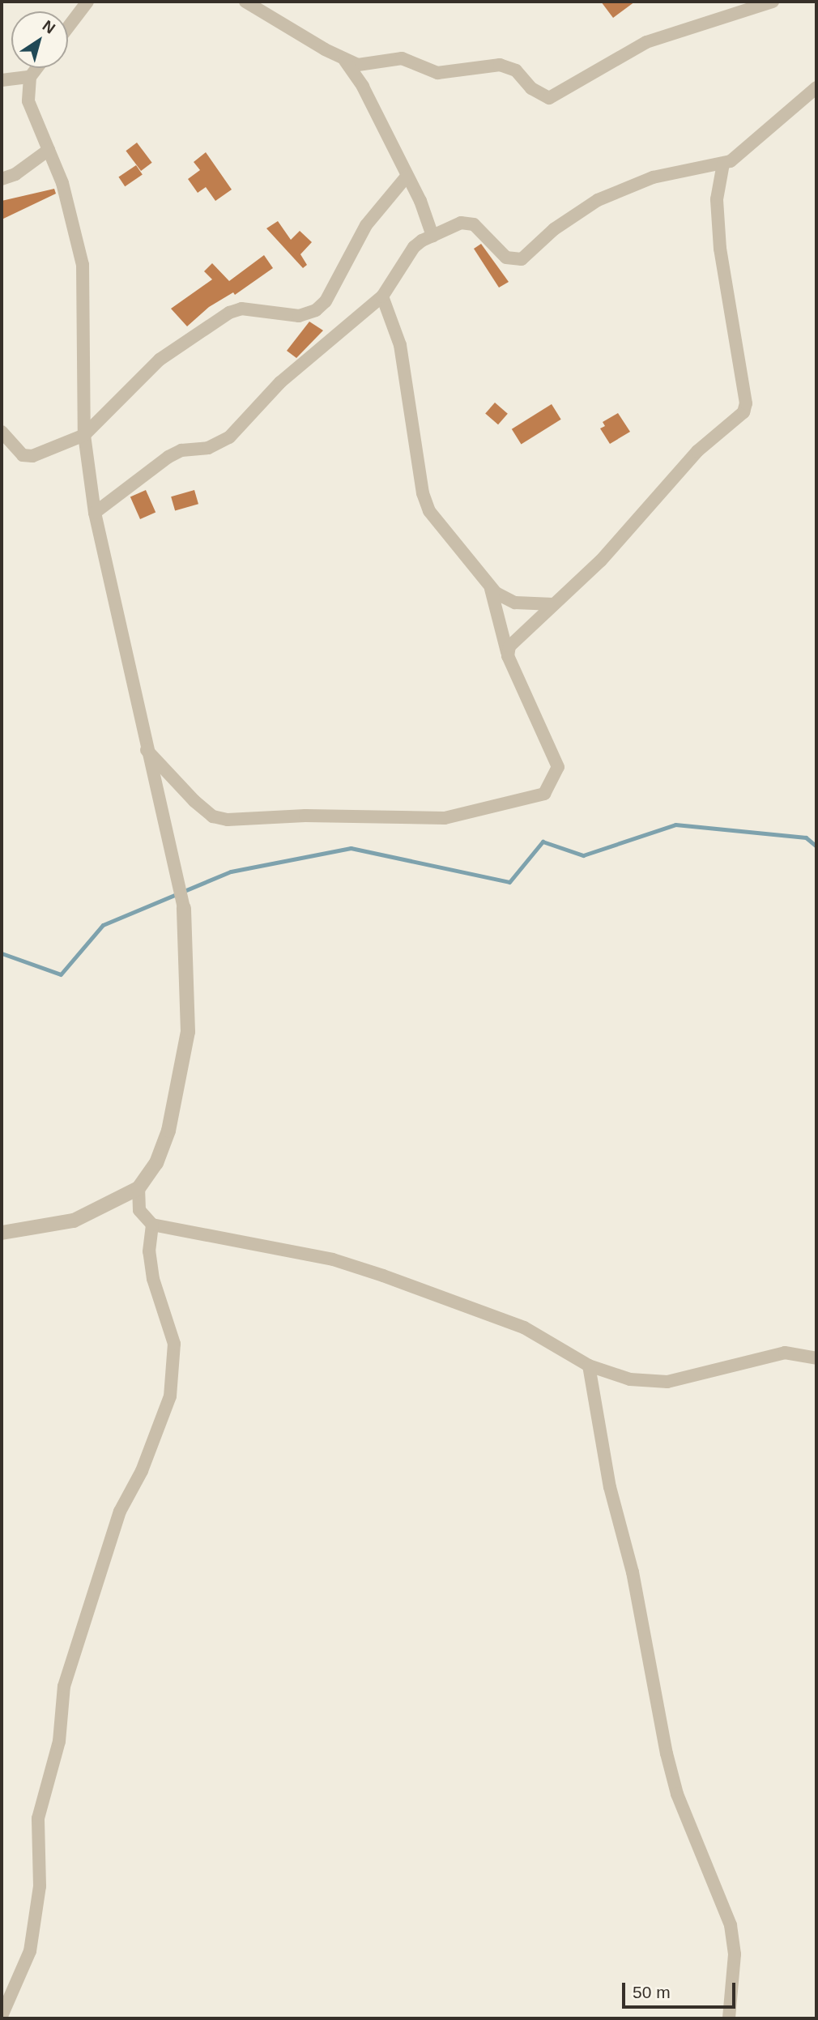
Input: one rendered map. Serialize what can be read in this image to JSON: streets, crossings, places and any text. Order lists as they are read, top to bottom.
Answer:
{
  "scale_bar": "50 m",
  "north": "top right"
}
